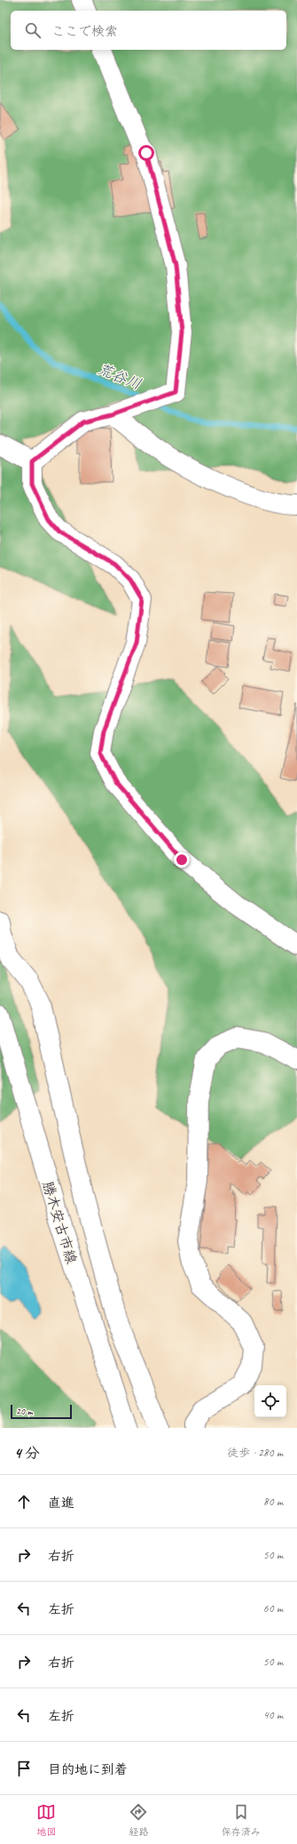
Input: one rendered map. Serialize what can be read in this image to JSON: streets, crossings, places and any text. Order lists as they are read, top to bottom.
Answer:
{
  "streets": {
    "street": ["勝木安古市線"]
  },
  "water": ["荒谷川"],
  "scale_bar": "20 m",
  "page": {
    "search": "ここで検索",
    "scale": "20 m",
    "heading": ["4 分", "徒歩 · 280 m"],
    "list": [
      ["直進", "80 m"],
      ["右折", "50 m"],
      ["左折", "60 m"],
      ["右折", "50 m"],
      ["左折", "40 m"],
      "目的地に到着"
    ],
    "nav": ["地図", "経路", "保存済み"]
  }
}
